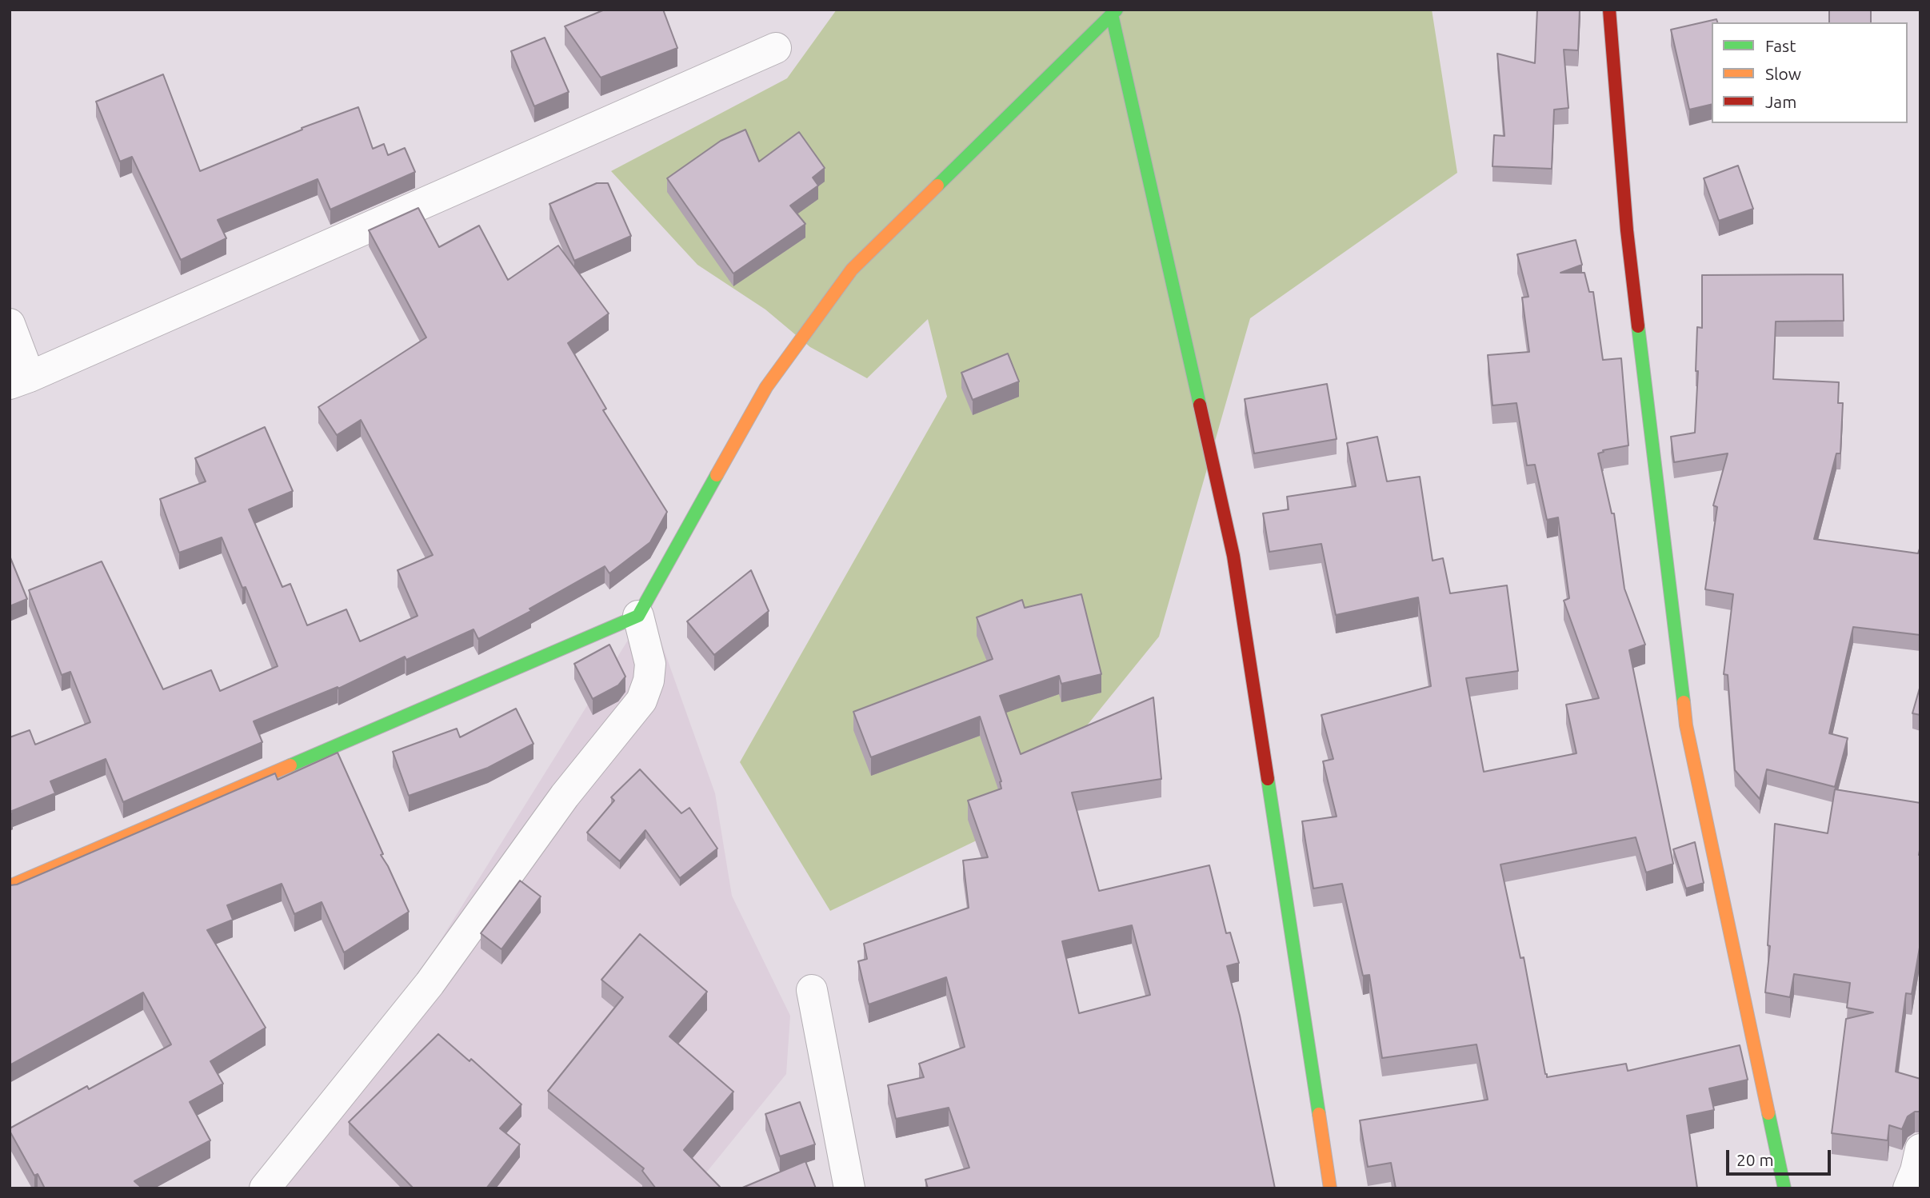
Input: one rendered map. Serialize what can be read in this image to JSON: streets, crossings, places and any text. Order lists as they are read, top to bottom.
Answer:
{
  "legend": ["Fast", "Slow", "Jam"],
  "scale_bar": "20 m"
}
